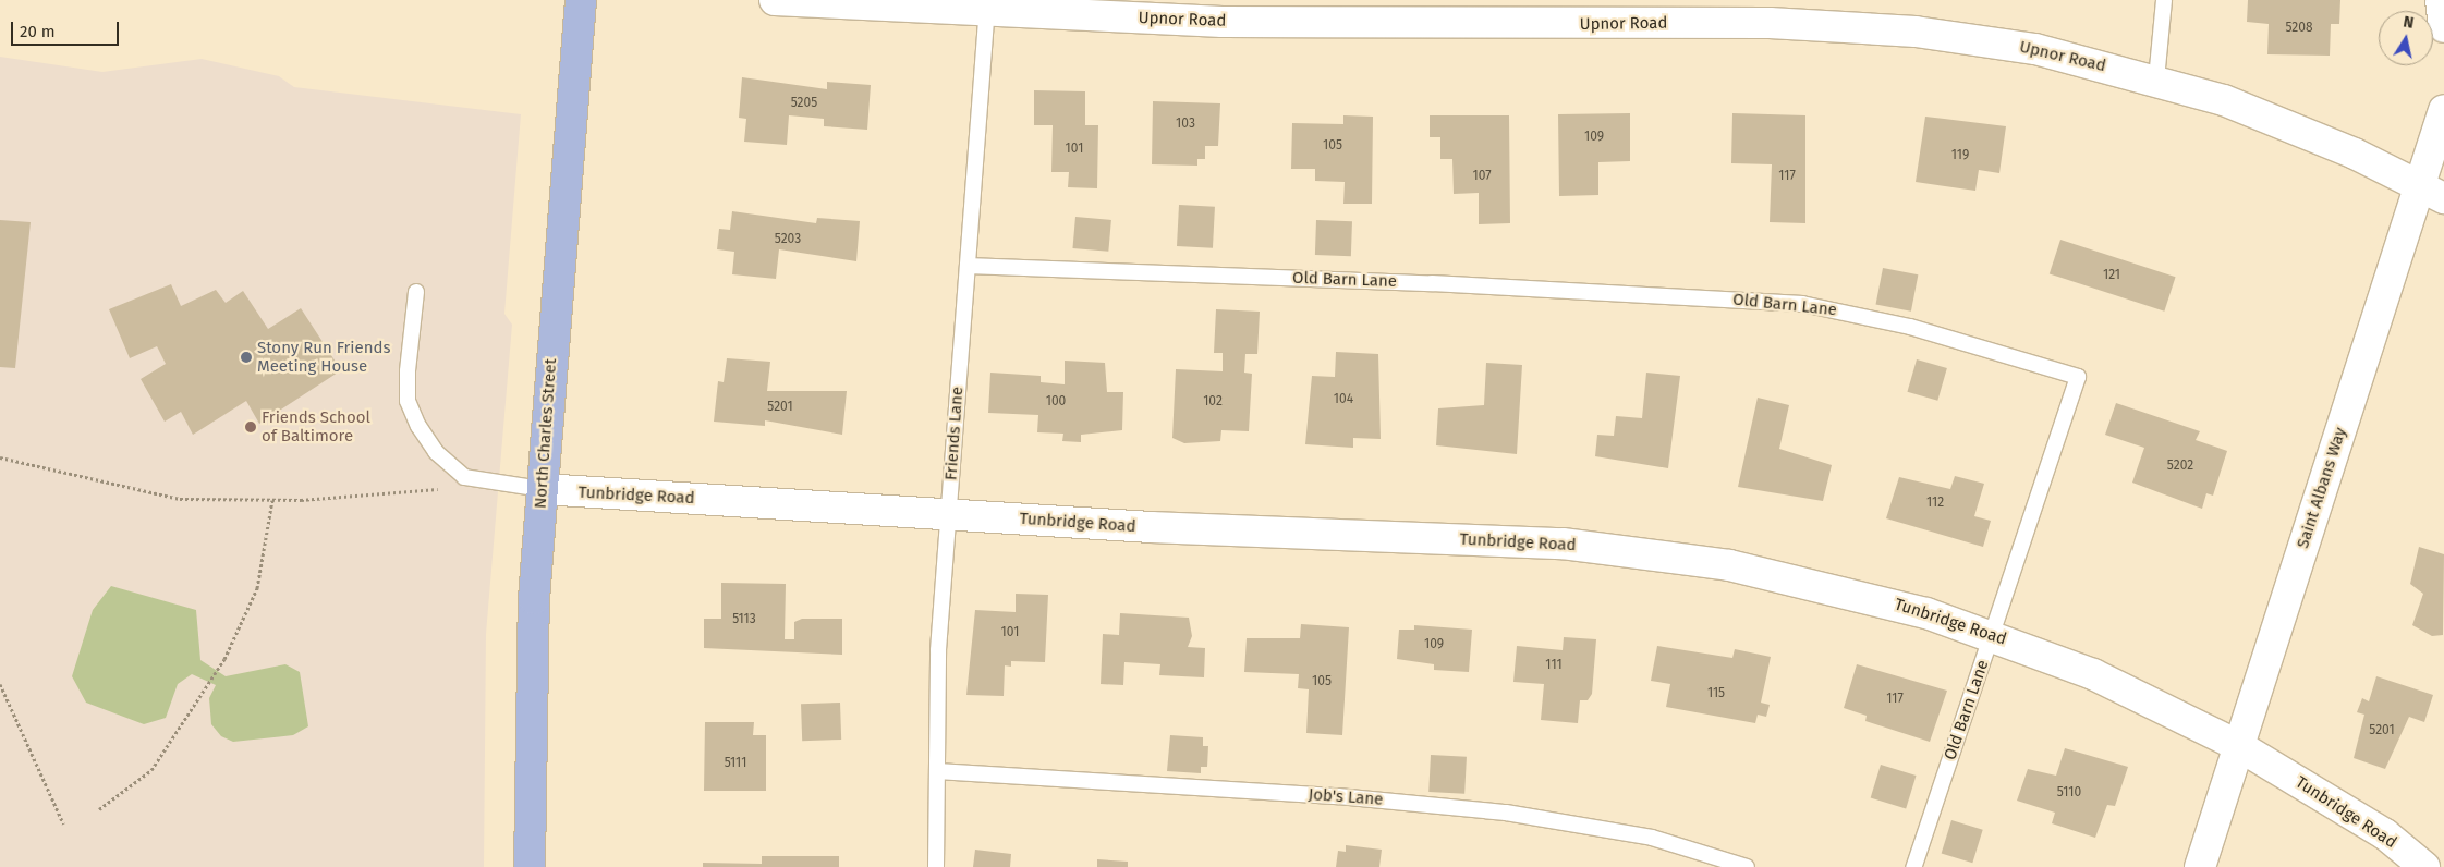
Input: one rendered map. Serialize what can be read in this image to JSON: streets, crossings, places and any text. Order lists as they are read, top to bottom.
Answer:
{
  "streets": {
    "main road": ["North Charles Street"],
    "street": ["Upnor Road", "Saint Albans Way", "Tunbridge Road"],
    "lane": ["Old Barn Lane", "Friends Lane", "Job's Lane"]
  },
  "crossings": [
    ["Upnor Road", "Friends Lane"],
    ["Upnor Road", "Saint Albans Way"],
    ["Old Barn Lane", "Friends Lane"],
    ["Old Barn Lane", "Tunbridge Road"],
    ["North Charles Street", "Tunbridge Road"],
    ["Friends Lane", "Tunbridge Road"],
    ["Friends Lane", "Job's Lane"],
    ["Saint Albans Way", "Tunbridge Road"]
  ],
  "places": ["Stony Run Friends Meeting House", "Friends School of Baltimore"],
  "house_numbers": [
    "5208",
    "5205",
    "103",
    "109",
    "105",
    "101",
    "119",
    "107",
    "117",
    "5203",
    "121",
    "104",
    "100",
    "102",
    "5201",
    "5202",
    "112",
    "5113",
    "101",
    "109",
    "111",
    "105",
    "115",
    "117",
    "5201",
    "5111",
    "5110"
  ],
  "scale_bar": "20 m",
  "north": "top"
}
